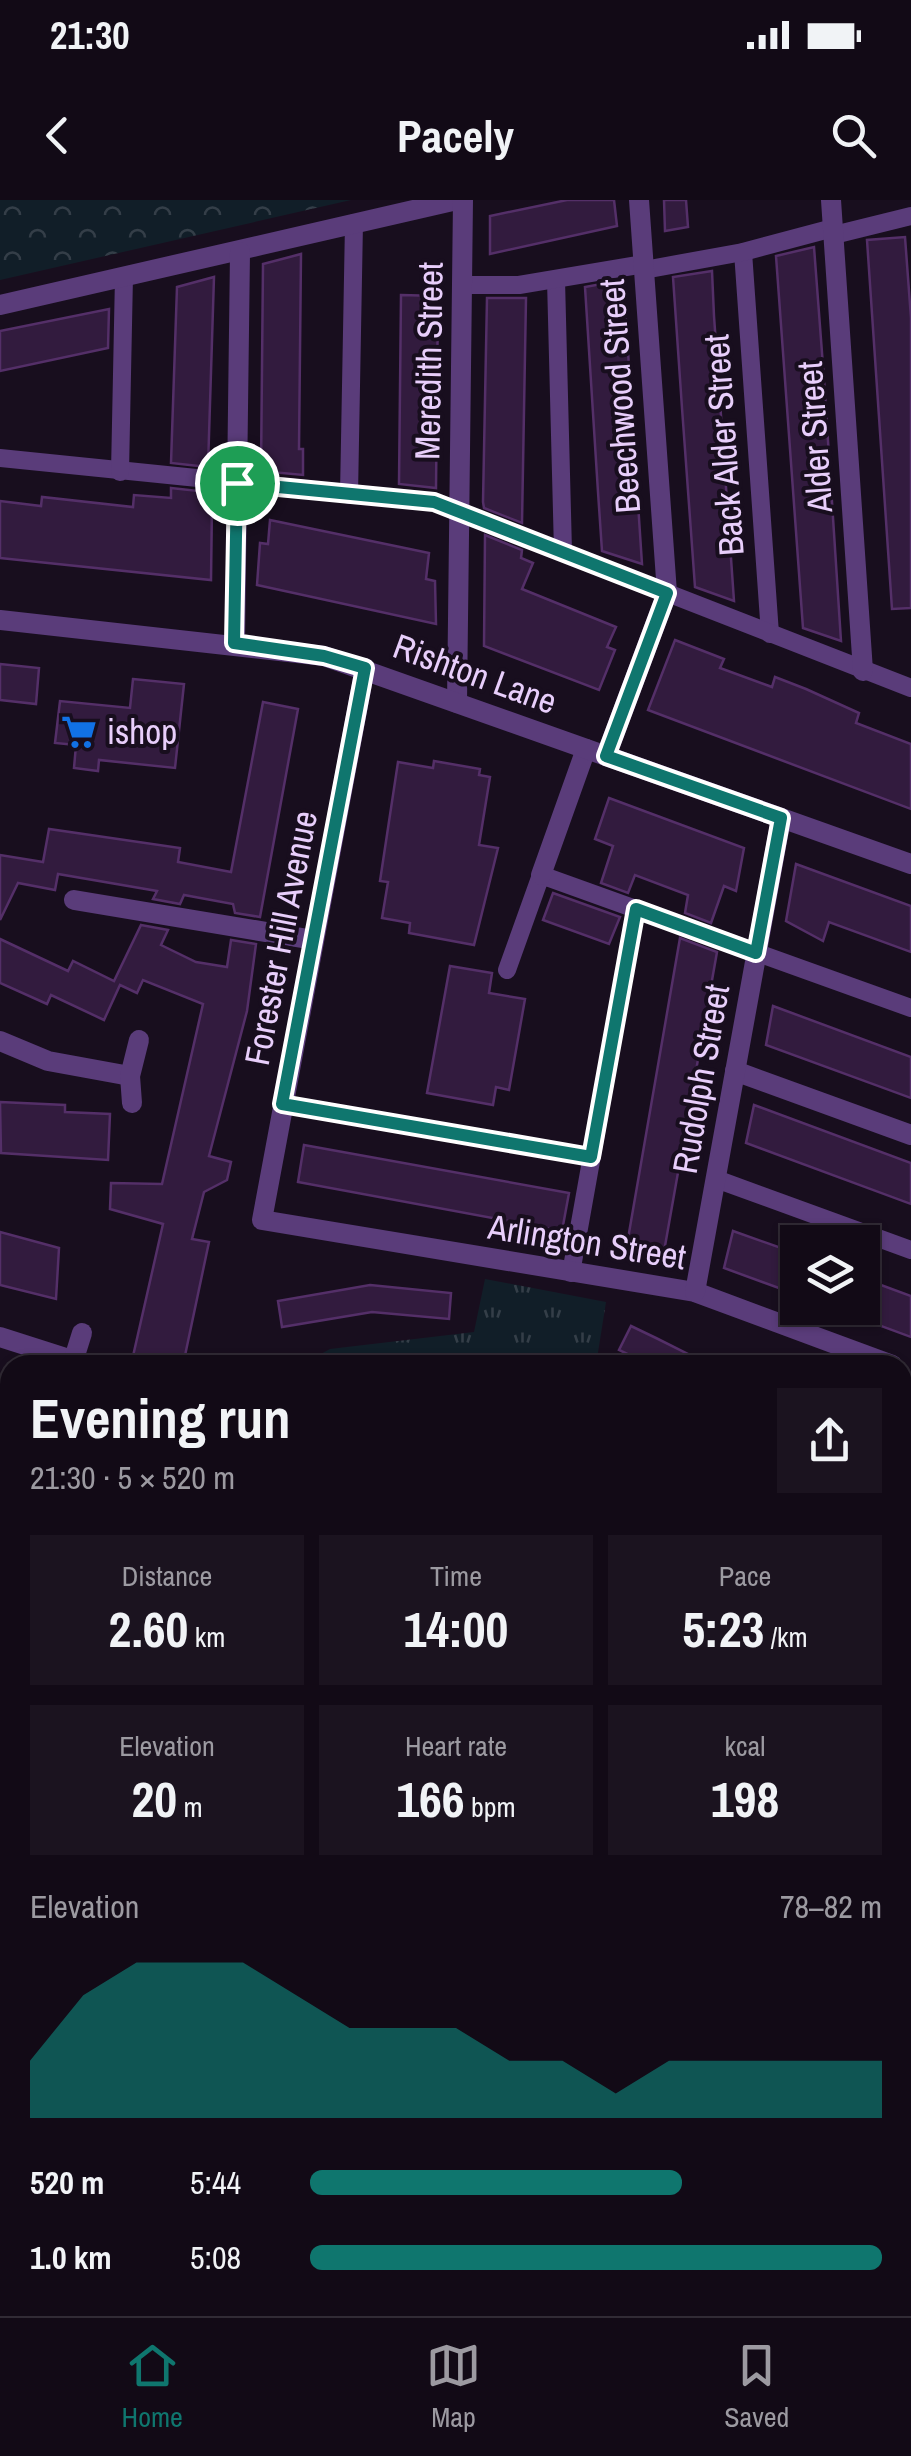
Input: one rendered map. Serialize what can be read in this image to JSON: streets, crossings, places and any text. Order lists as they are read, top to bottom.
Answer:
{
  "streets": {
    "street": [
      "Meredith Street",
      "Beechwood Street",
      "Alder Street",
      "Rishton Lane",
      "Forester Hill Avenue",
      "Rudolph Street",
      "Arlington Street"
    ],
    "lane": ["Back Alder Street"]
  },
  "crossings": [
    ["Meredith Street", "Rishton Lane"],
    ["Beechwood Street", "Rishton Lane"],
    ["Rishton Lane", "Forester Hill Avenue"],
    ["Rishton Lane", "Rudolph Street"],
    ["Forester Hill Avenue", "Arlington Street"],
    ["Rudolph Street", "Arlington Street"]
  ],
  "places": {
    "supermarket": ["ishop"]
  },
  "page": {
    "status": "21:30",
    "header": "Pacely",
    "heading": ["Evening run", "21:30 · 5 × 520 m"],
    "stats": [
      ["Distance", "2.60 km"],
      ["Time", "14:00"],
      ["Pace", "5:23 /km"],
      ["Elevation", "20 m"],
      ["Heart rate", "166 bpm"],
      ["kcal", "198"]
    ],
    "chart": ["Elevation", "78–82 m"],
    "list": [
      {
        "name": "520 m",
        "note": "5:44"
      },
      {
        "name": "1.0 km",
        "note": "5:08"
      }
    ],
    "tabs": ["Home", "Map", "Saved"]
  }
}
